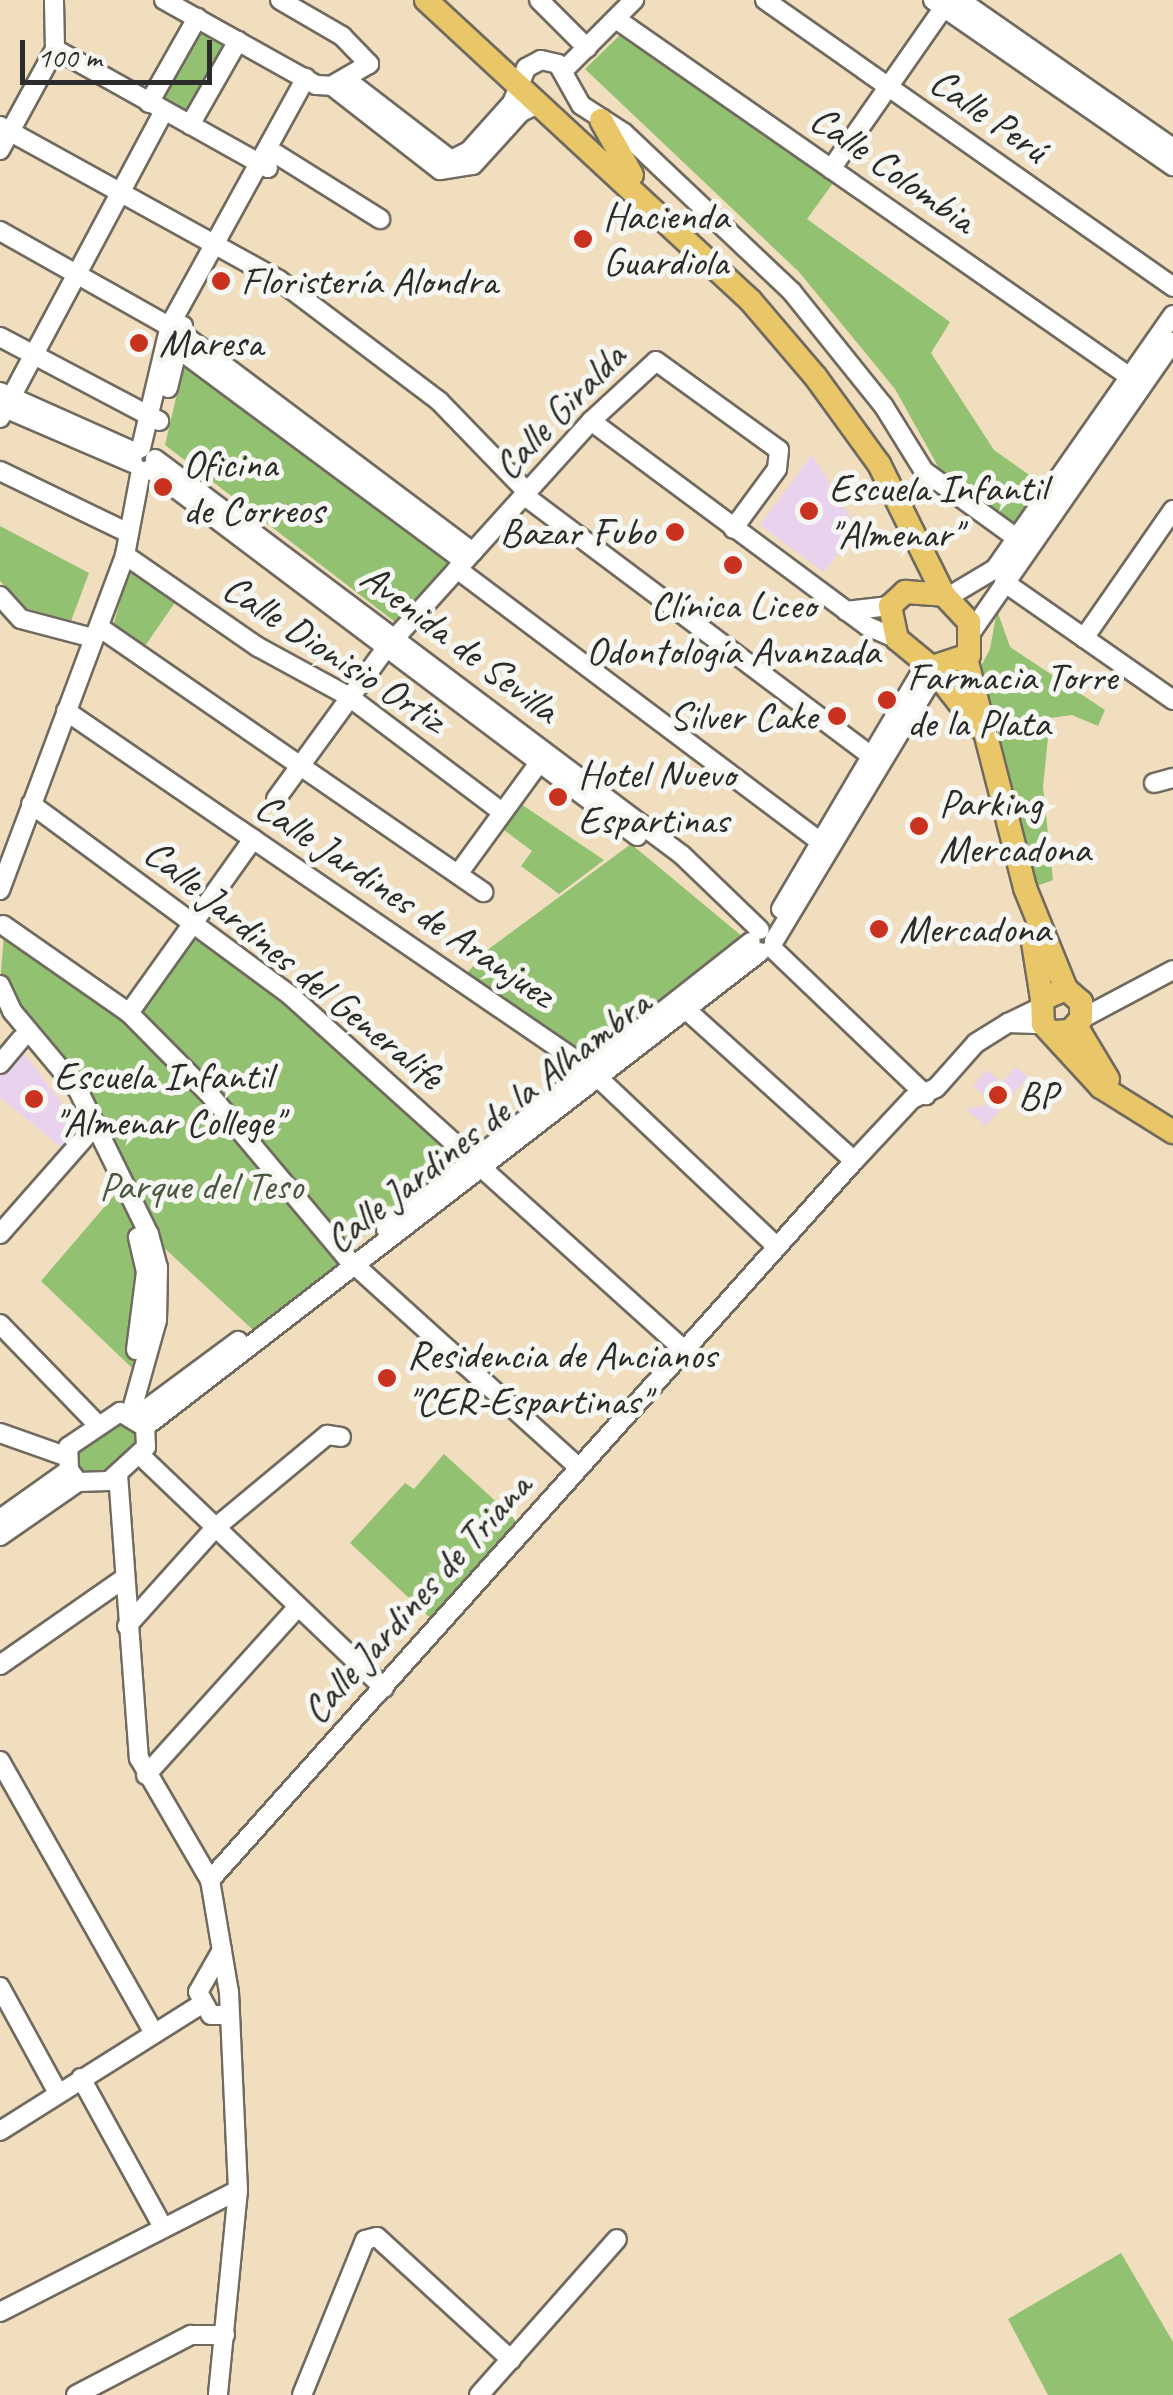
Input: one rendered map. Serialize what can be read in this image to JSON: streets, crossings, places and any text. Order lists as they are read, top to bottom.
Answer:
{
  "streets": {
    "street": [
      "Calle Perú",
      "Calle Colombia",
      "Calle Giralda",
      "Avenida de Sevilla",
      "Calle Dionisio Ortiz",
      "Calle Jardines de Aranjuez",
      "Calle Jardines del Generalife",
      "Calle Jardines de la Alhambra",
      "Calle Jardines de Triana"
    ]
  },
  "crossings": [
    ["Calle Giralda", "Avenida de Sevilla"],
    ["Calle Giralda", "Calle Dionisio Ortiz"],
    ["Avenida de Sevilla", "Calle Jardines de la Alhambra"],
    ["Calle Jardines de Aranjuez", "Calle Jardines de la Alhambra"],
    ["Calle Jardines de Aranjuez", "Calle Jardines de Triana"],
    ["Calle Jardines del Generalife", "Calle Jardines de la Alhambra"],
    ["Calle Jardines del Generalife", "Calle Jardines de Triana"]
  ],
  "parks": ["Parque del Teso"],
  "places": [
    "Hacienda Guardiola",
    "Floristería Alondra",
    "Maresa",
    "Oficina de Correos",
    "Escuela Infantil \"Almenar\"",
    "Bazar Fubo",
    "Clínica Liceo Odontología Avanzada",
    "Farmacia Torre de la Plata",
    "Silver Cake",
    "Hotel Nuevo Espartinas",
    "Parking Mercadona",
    "Mercadona",
    "BP",
    "Escuela Infantil \"Almenar College\"",
    "Residencia de Ancianos \"CER-Espartinas\""
  ],
  "scale_bar": "100 m"
}
